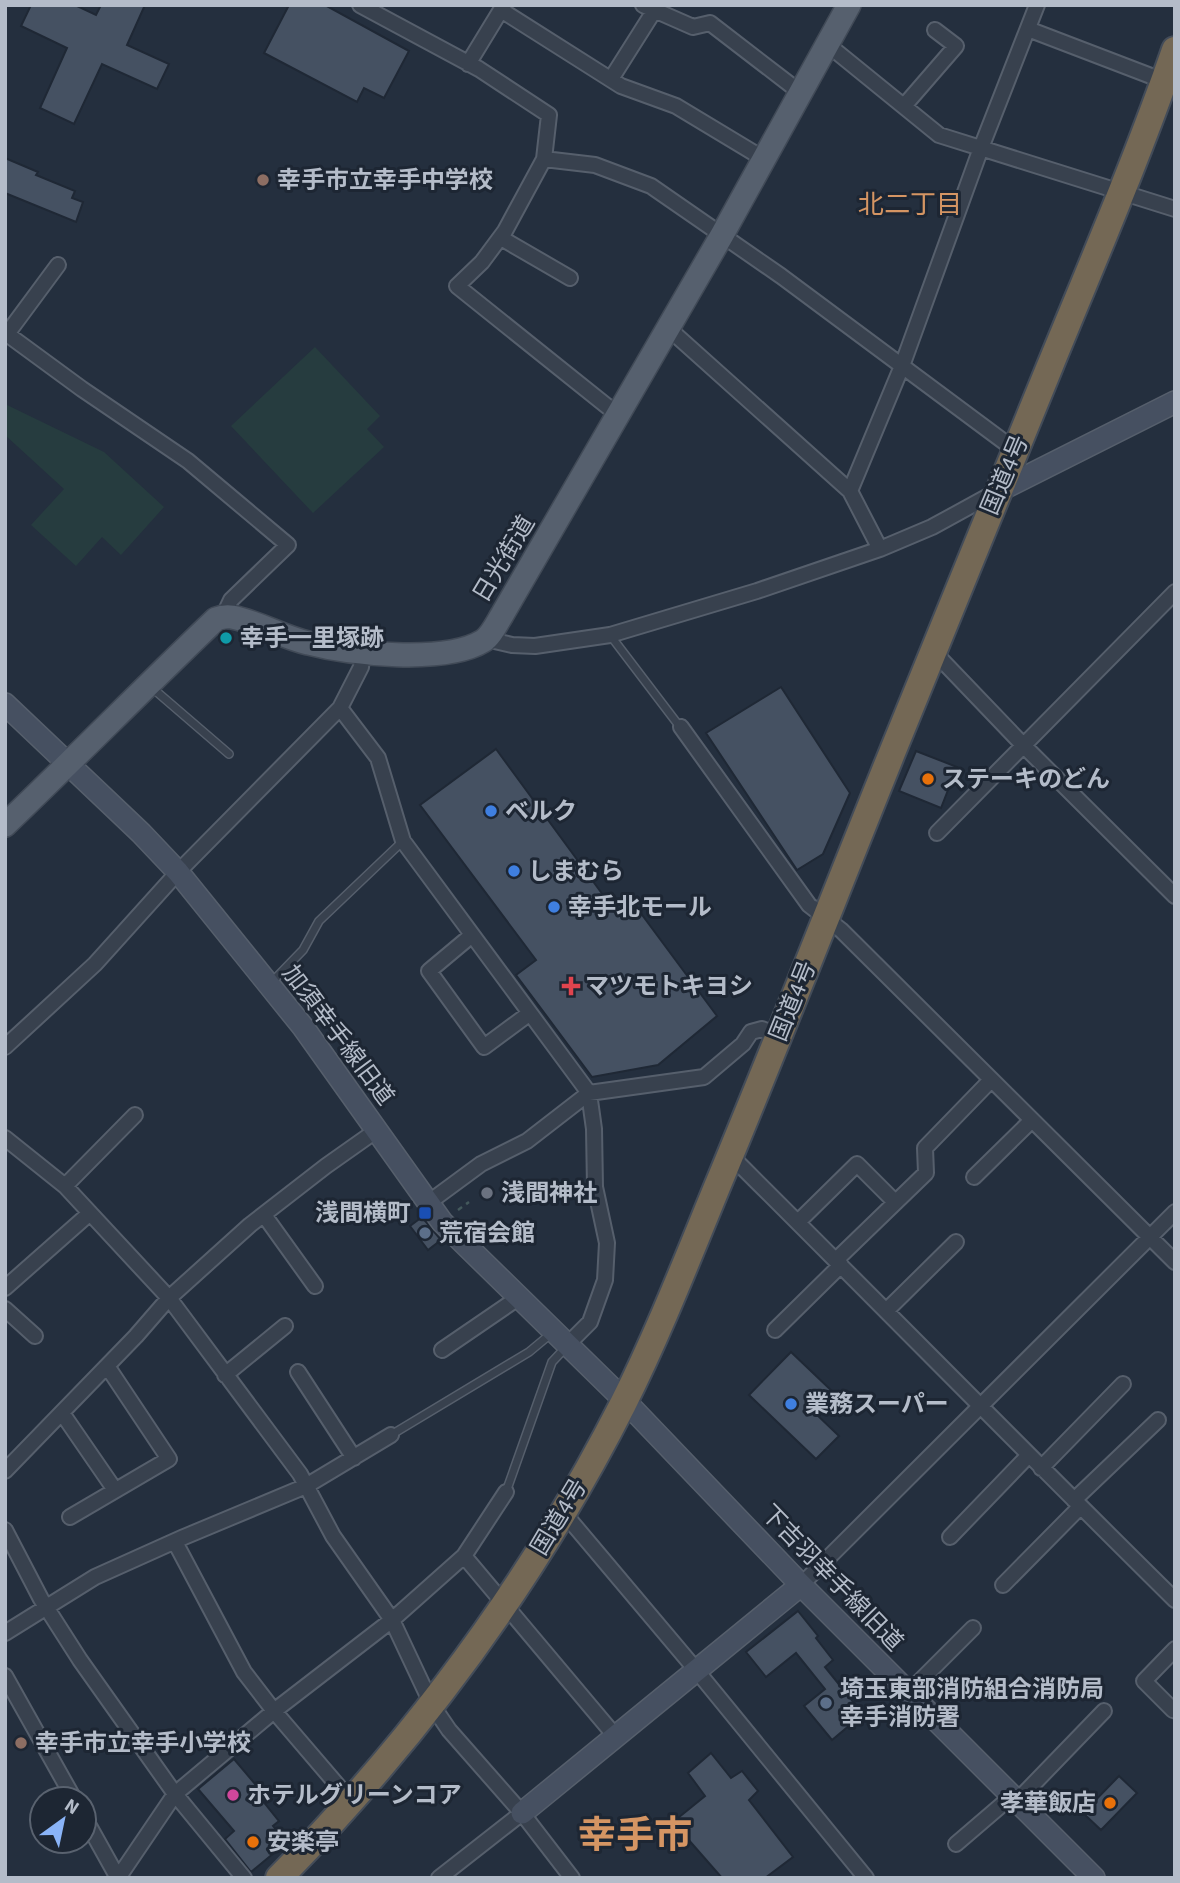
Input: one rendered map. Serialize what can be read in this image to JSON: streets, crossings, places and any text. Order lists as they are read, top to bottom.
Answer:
{
  "streets": {
    "highway": ["国道4号"],
    "main road": ["日光街道"],
    "street": ["加須幸手線旧道", "下吉羽幸手線旧道"]
  },
  "crossings": [
    ["国道4号", "加須幸手線旧道"],
    ["国道4号", "下吉羽幸手線旧道"],
    ["加須幸手線旧道", "下吉羽幸手線旧道"]
  ],
  "districts": ["北二丁目", "幸手市"],
  "places": {
    "other": [
      "幸手市立幸手中学校",
      "幸手一里塚跡",
      "ステーキのどん",
      "ベルク",
      "しまむら",
      "幸手北モール",
      "浅間神社",
      "荒宿会館",
      "業務スーパー",
      "埼玉東部消防組合消防局 幸手消防署",
      "幸手市立幸手小学校",
      "ホテルグリーンコア",
      "孝華飯店",
      "安楽亭"
    ],
    "health": ["マツモトキヨシ"],
    "transit": ["浅間横町"]
  },
  "north": "top right"
}
